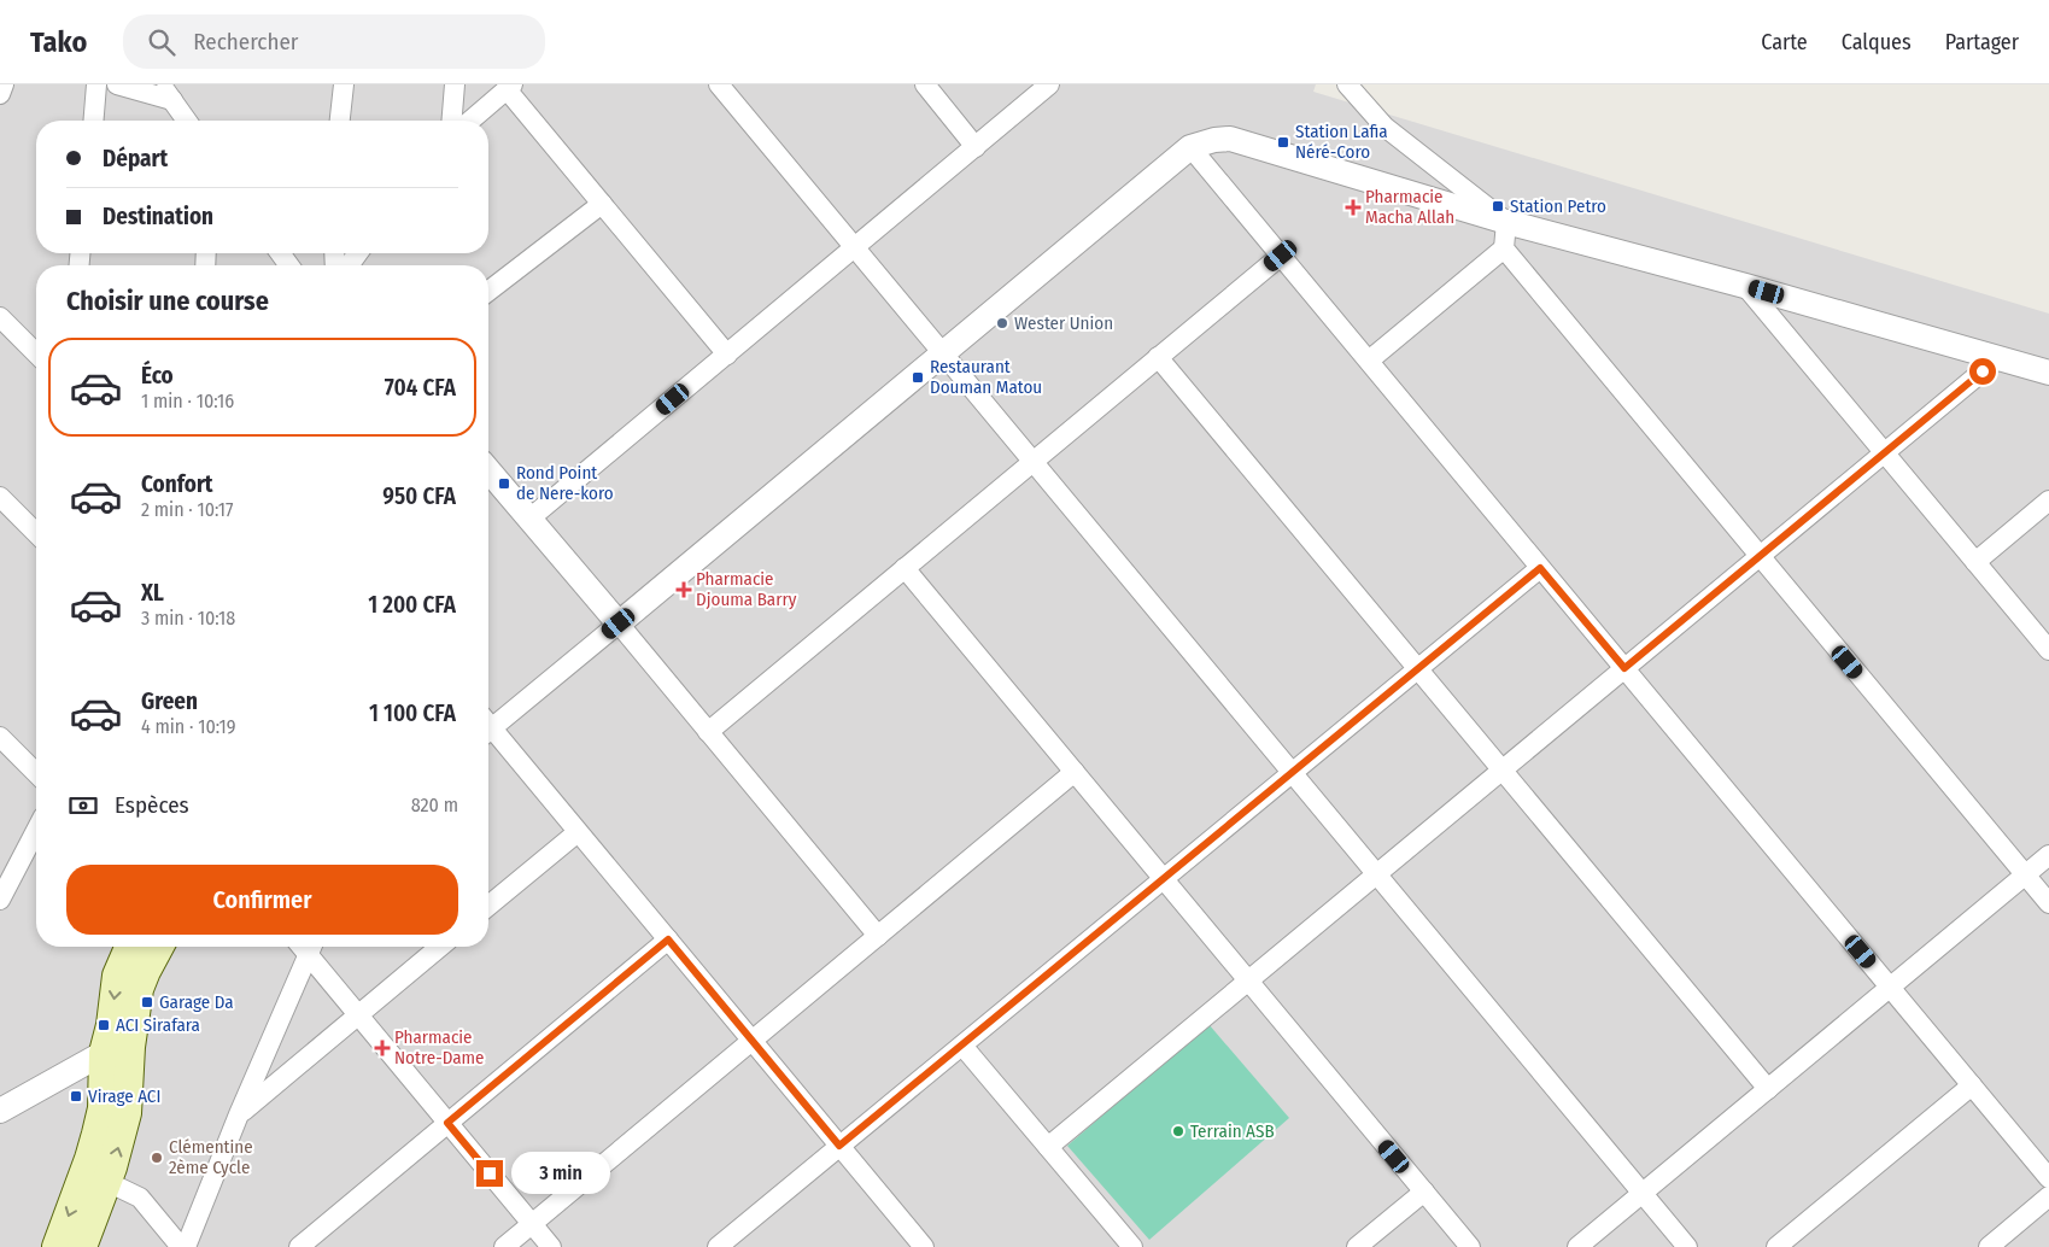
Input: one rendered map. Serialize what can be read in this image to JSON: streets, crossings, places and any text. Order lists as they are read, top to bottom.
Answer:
{
  "places": {
    "transit": [
      "Station Lafia Néré-Coro",
      "Station Petro",
      "Restaurant Douman Matou",
      "Rond Point de Nere-koro",
      "Garage Da",
      "ACI Sirafara",
      "Virage ACI"
    ],
    "health": ["Pharmacie Macha Allah", "Pharmacie Djouma Barry", "Pharmacie Notre-Dame"],
    "other": ["Wester Union", "Terrain ASB", "Clémentine 2ème Cycle"]
  },
  "page": {
    "header": "Tako",
    "search": "Rechercher",
    "nav": ["Carte", "Calques", "Partager"],
    "banner": ["Départ", "Destination"],
    "heading": "Choisir une course",
    "list": [
      {
        "name": "Éco",
        "note": "1 min · 10:16",
        "value": "704 CFA"
      },
      {
        "name": "Confort",
        "note": "2 min · 10:17",
        "value": "950 CFA"
      },
      {
        "name": "XL",
        "note": "3 min · 10:18",
        "value": "1 200 CFA"
      },
      {
        "name": "Green",
        "note": "4 min · 10:19",
        "value": "1 100 CFA"
      }
    ],
    "pay": ["Espèces", "820 m"],
    "buttons": "Confirmer",
    "bubble": "3 min"
  }
}
